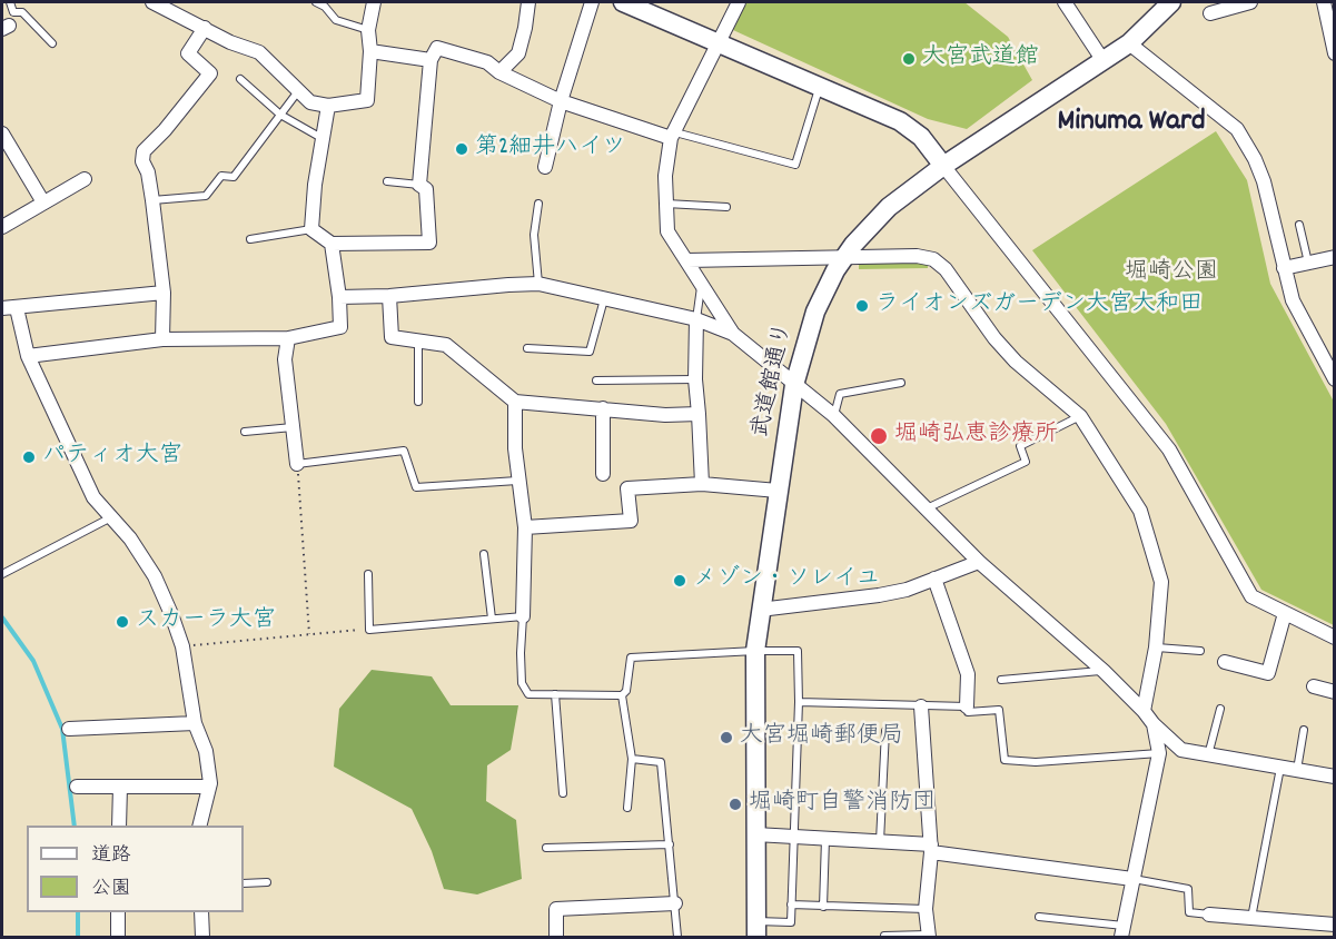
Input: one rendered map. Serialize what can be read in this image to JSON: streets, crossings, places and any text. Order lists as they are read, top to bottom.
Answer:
{
  "streets": {
    "street": ["武道館通り"]
  },
  "districts": ["Minuma Ward"],
  "parks": ["堀崎公園"],
  "places": [
    "大宮武道館",
    "第2細井ハイツ",
    "ライオンズガーデン大宮大和田",
    "堀崎弘恵診療所",
    "パティオ大宮",
    "メゾン・ソレイユ",
    "スカーラ大宮",
    "大宮堀崎郵便局",
    "堀崎町自警消防団"
  ],
  "legend": ["道路", "公園"]
}
